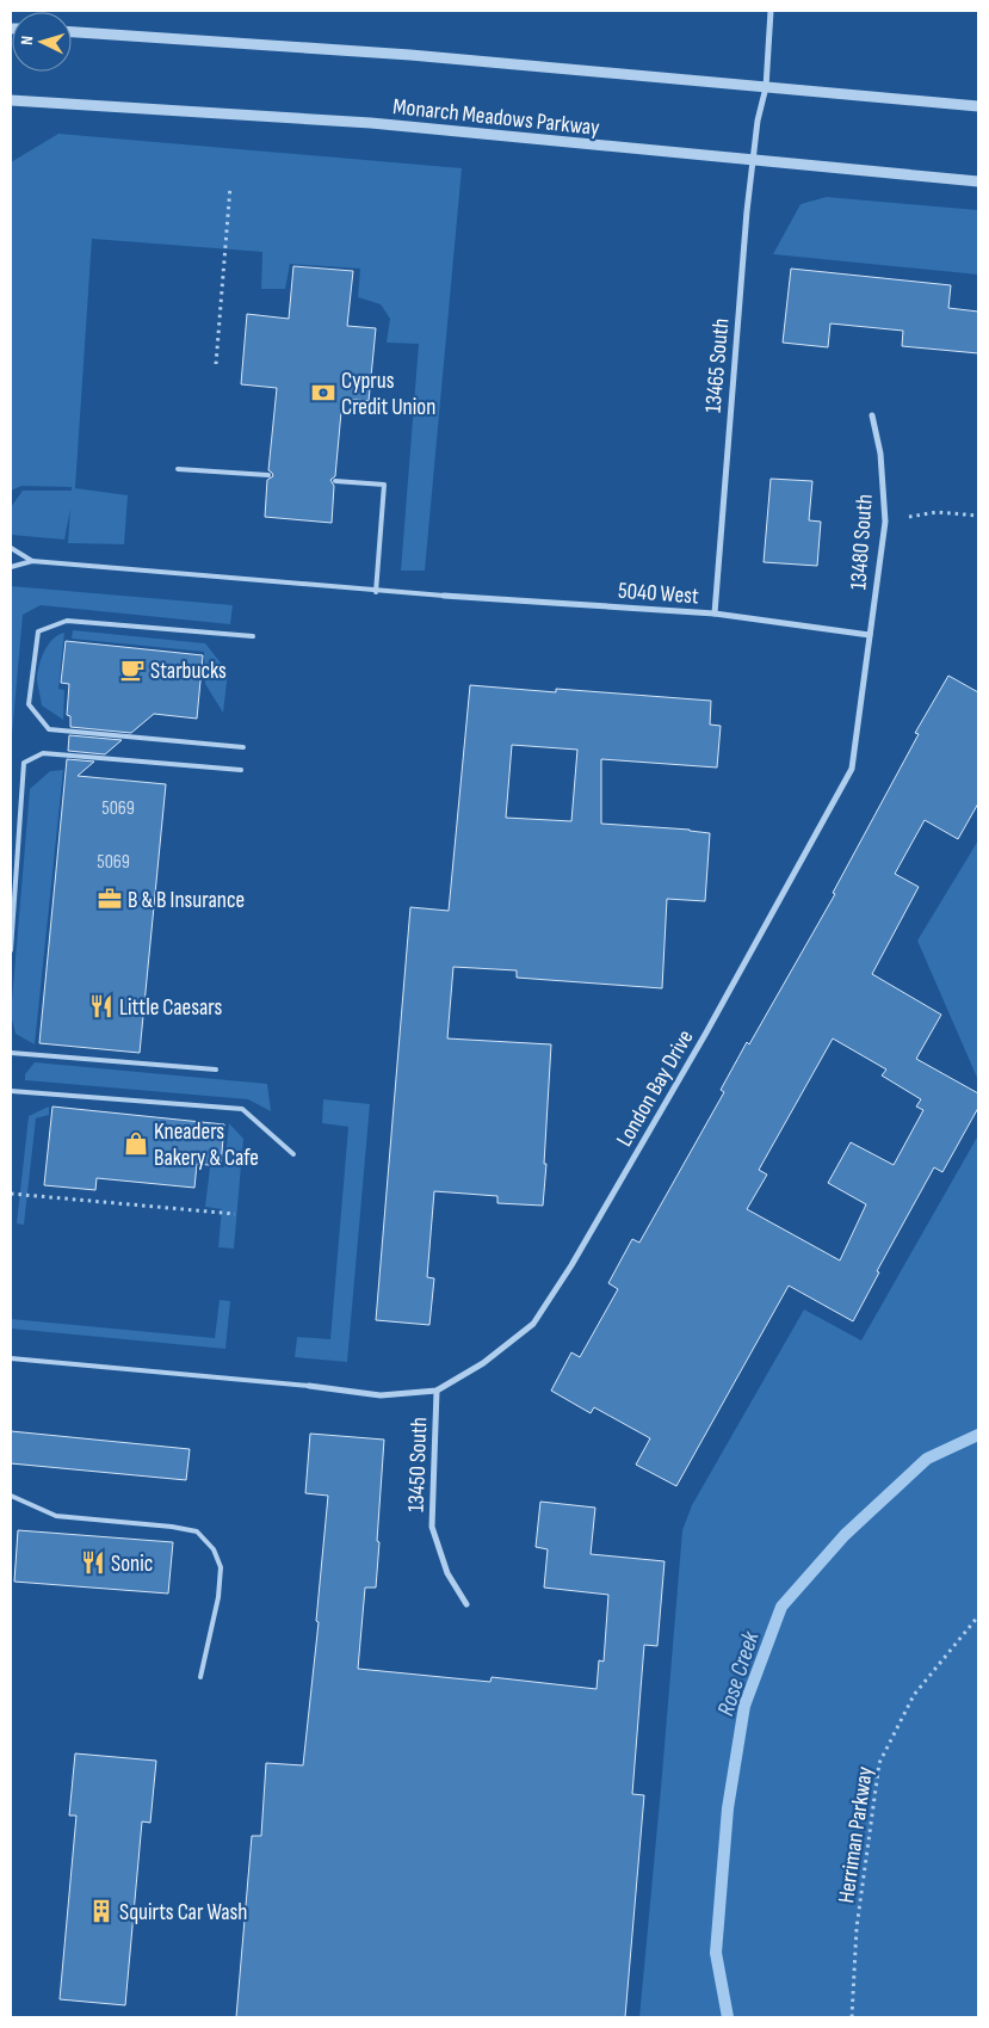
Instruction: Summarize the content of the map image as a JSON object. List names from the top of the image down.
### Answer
{
  "streets": {
    "street": [
      "Monarch Meadows Parkway",
      "13465 South",
      "13480 South",
      "5040 West",
      "London Bay Drive",
      "13450 South"
    ],
    "path": ["Herriman Parkway"]
  },
  "crossings": [
    ["Monarch Meadows Parkway", "13465 South"],
    ["13465 South", "5040 West"],
    ["13480 South", "5040 West"],
    ["13480 South", "London Bay Drive"],
    ["5040 West", "London Bay Drive"],
    ["London Bay Drive", "13450 South"]
  ],
  "water": ["Rose Creek"],
  "places": {
    "bank": ["Cyprus Credit Union"],
    "cafe": ["Starbucks"],
    "office": ["B & B Insurance"],
    "restaurant": ["Little Caesars", "Sonic"],
    "shop": ["Kneaders Bakery & Cafe"],
    "building": ["Squirts Car Wash"]
  },
  "house_numbers": ["5069", "5069"],
  "north": "left"
}
